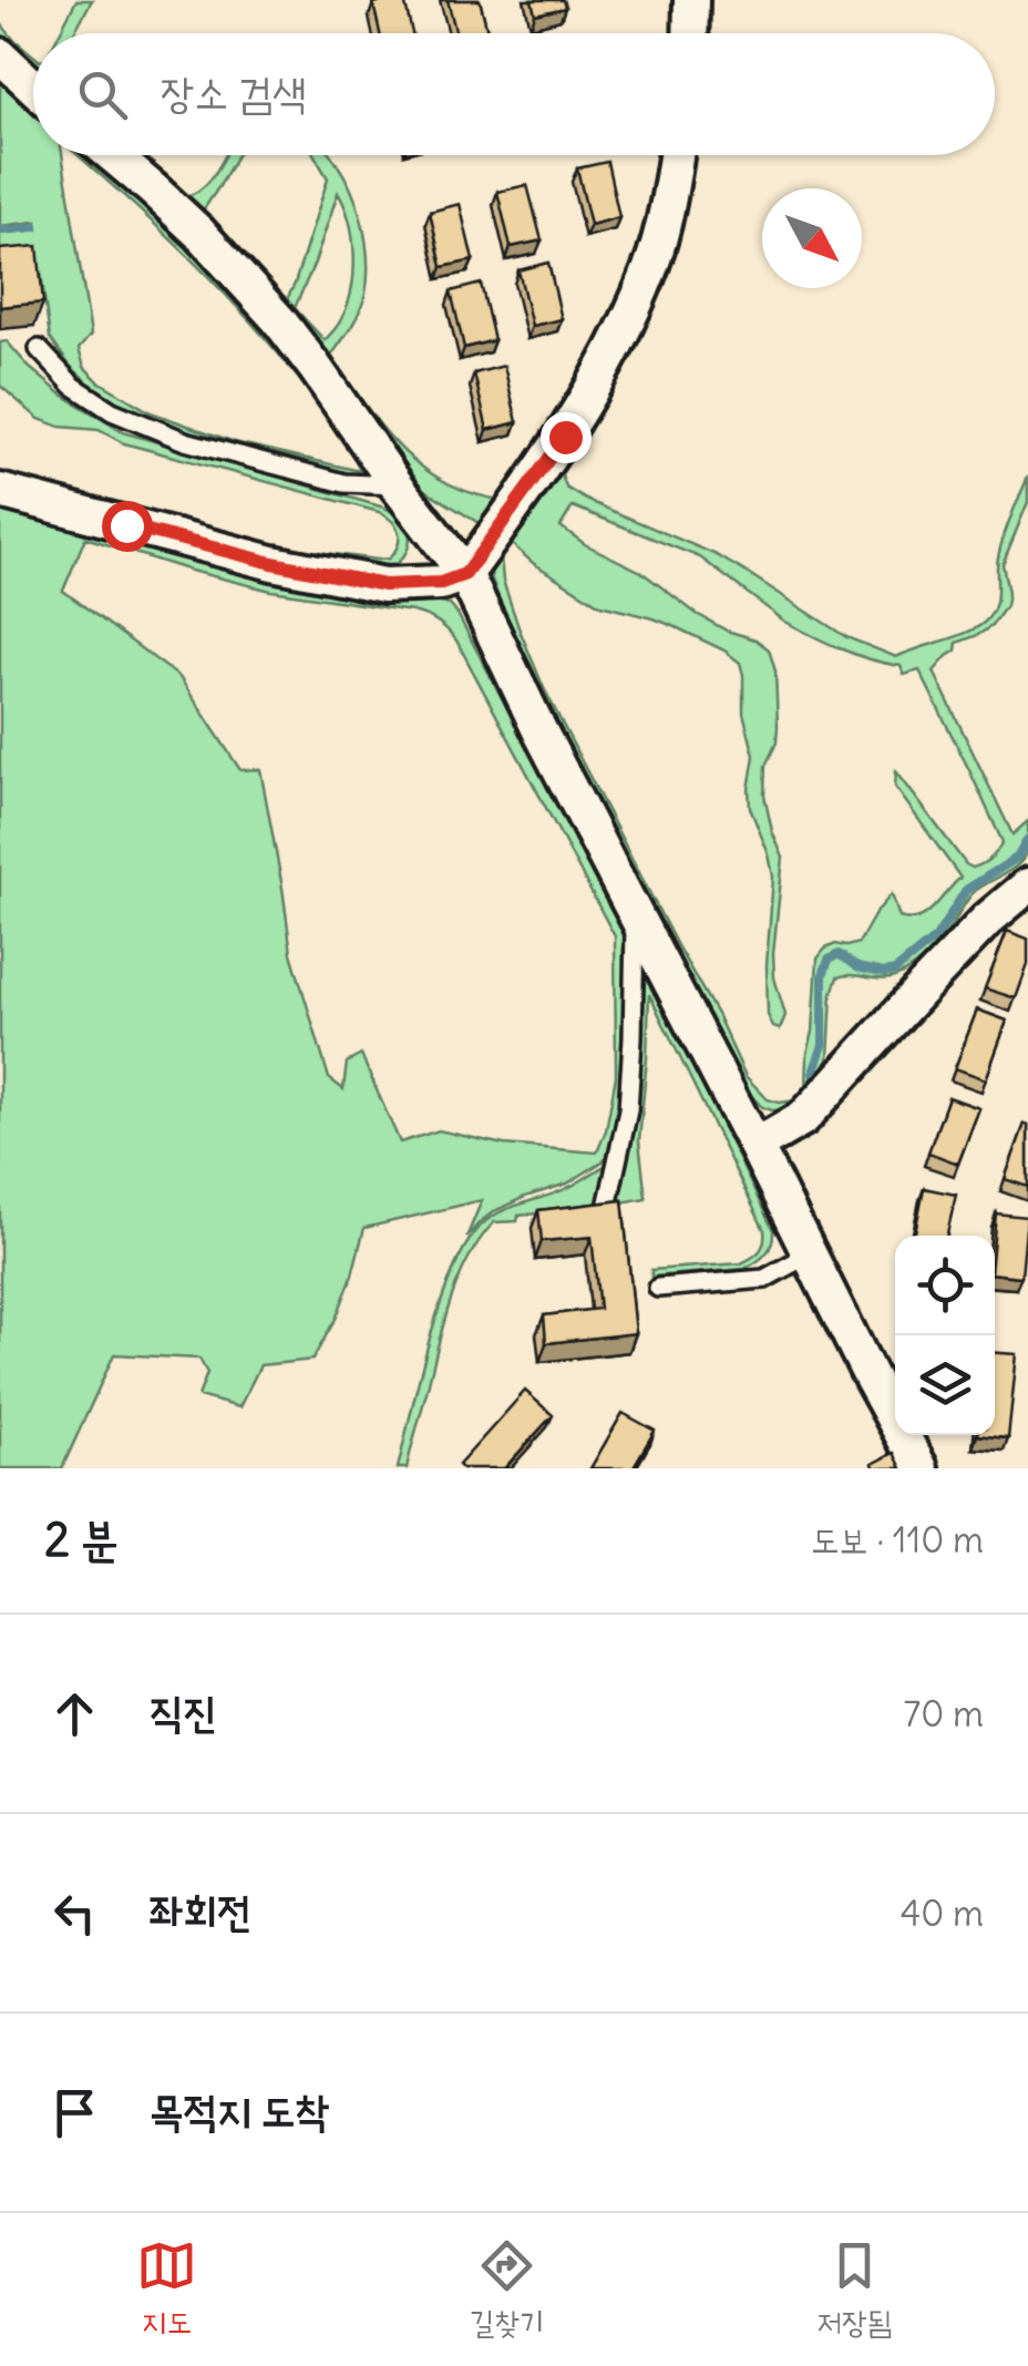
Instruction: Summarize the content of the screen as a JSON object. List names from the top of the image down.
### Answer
{
  "north": "bottom right",
  "page": {
    "search": "장소 검색",
    "heading": ["2 분", "도보 · 110 m"],
    "list": [
      ["직진", "70 m"],
      ["좌회전", "40 m"],
      "목적지 도착"
    ],
    "nav": ["지도", "길찾기", "저장됨"]
  }
}
